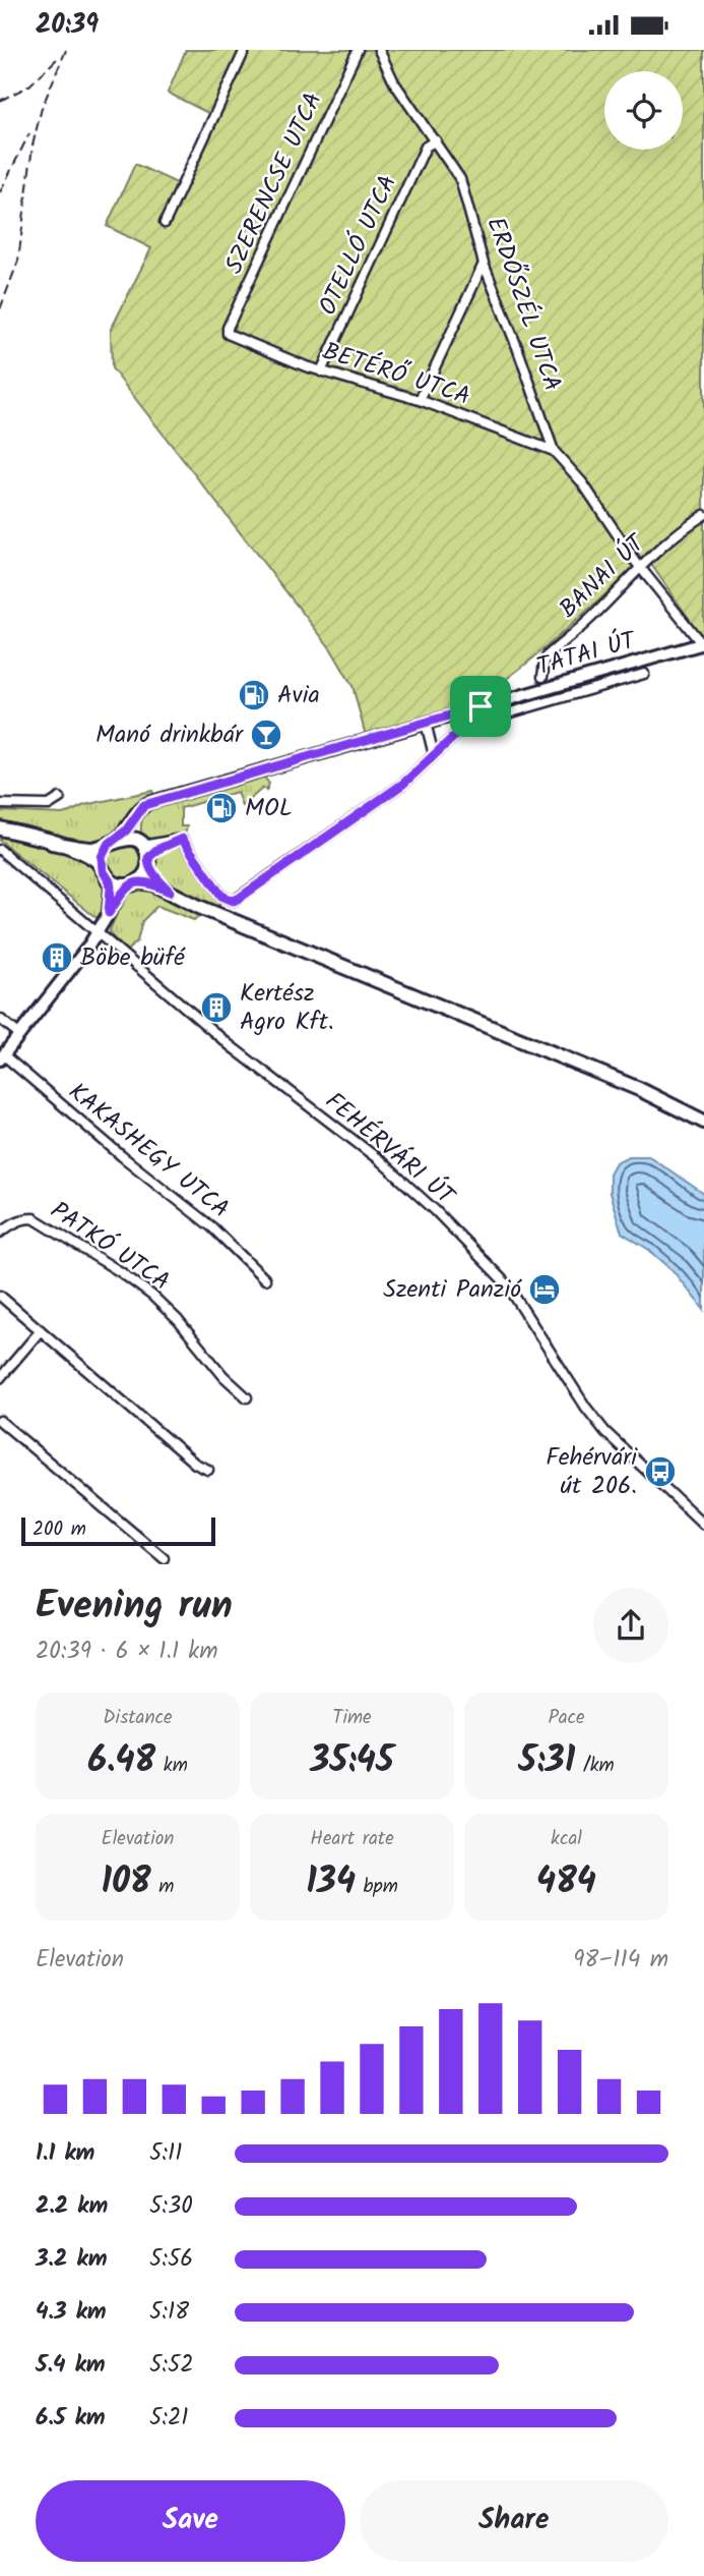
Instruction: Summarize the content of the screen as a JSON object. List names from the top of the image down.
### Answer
{
  "streets": {
    "street": [
      "SZERENCSE UTCA",
      "OTELLÓ UTCA",
      "ERDŐSZÉL UTCA",
      "BETÉRŐ UTCA",
      "BANAI ÚT",
      "TATAI ÚT",
      "FEHÉRVÁRI ÚT",
      "KAKASHEGY UTCA",
      "PATKÓ UTCA"
    ]
  },
  "crossings": [
    ["SZERENCSE UTCA", "BETÉRŐ UTCA"],
    ["OTELLÓ UTCA", "ERDŐSZÉL UTCA"],
    ["OTELLÓ UTCA", "BETÉRŐ UTCA"],
    ["ERDŐSZÉL UTCA", "BETÉRŐ UTCA"],
    ["ERDŐSZÉL UTCA", "BANAI ÚT"],
    ["ERDŐSZÉL UTCA", "TATAI ÚT"]
  ],
  "places": {
    "fuel station": ["Avia", "MOL"],
    "bar": ["Manó drinkbár"],
    "building": ["Böbe büfé", "Kertész Agro Kft."],
    "hotel": ["Szenti Panzió"],
    "bus stop": ["Fehérvári út 206."]
  },
  "scale_bar": "200 m",
  "page": {
    "status": "20:39",
    "scale": "200 m",
    "heading": ["Evening run", "20:39 · 6 × 1.1 km"],
    "stats": [
      ["Distance", "6.48 km"],
      ["Time", "35:45"],
      ["Pace", "5:31 /km"],
      ["Elevation", "108 m"],
      ["Heart rate", "134 bpm"],
      ["kcal", "484"]
    ],
    "chart": ["Elevation", "98–114 m"],
    "list": [
      {
        "name": "1.1 km",
        "note": "5:11"
      },
      {
        "name": "2.2 km",
        "note": "5:30"
      },
      {
        "name": "3.2 km",
        "note": "5:56"
      },
      {
        "name": "4.3 km",
        "note": "5:18"
      },
      {
        "name": "5.4 km",
        "note": "5:52"
      },
      {
        "name": "6.5 km",
        "note": "5:21"
      }
    ],
    "buttons": ["Save", "Share"]
  }
}
